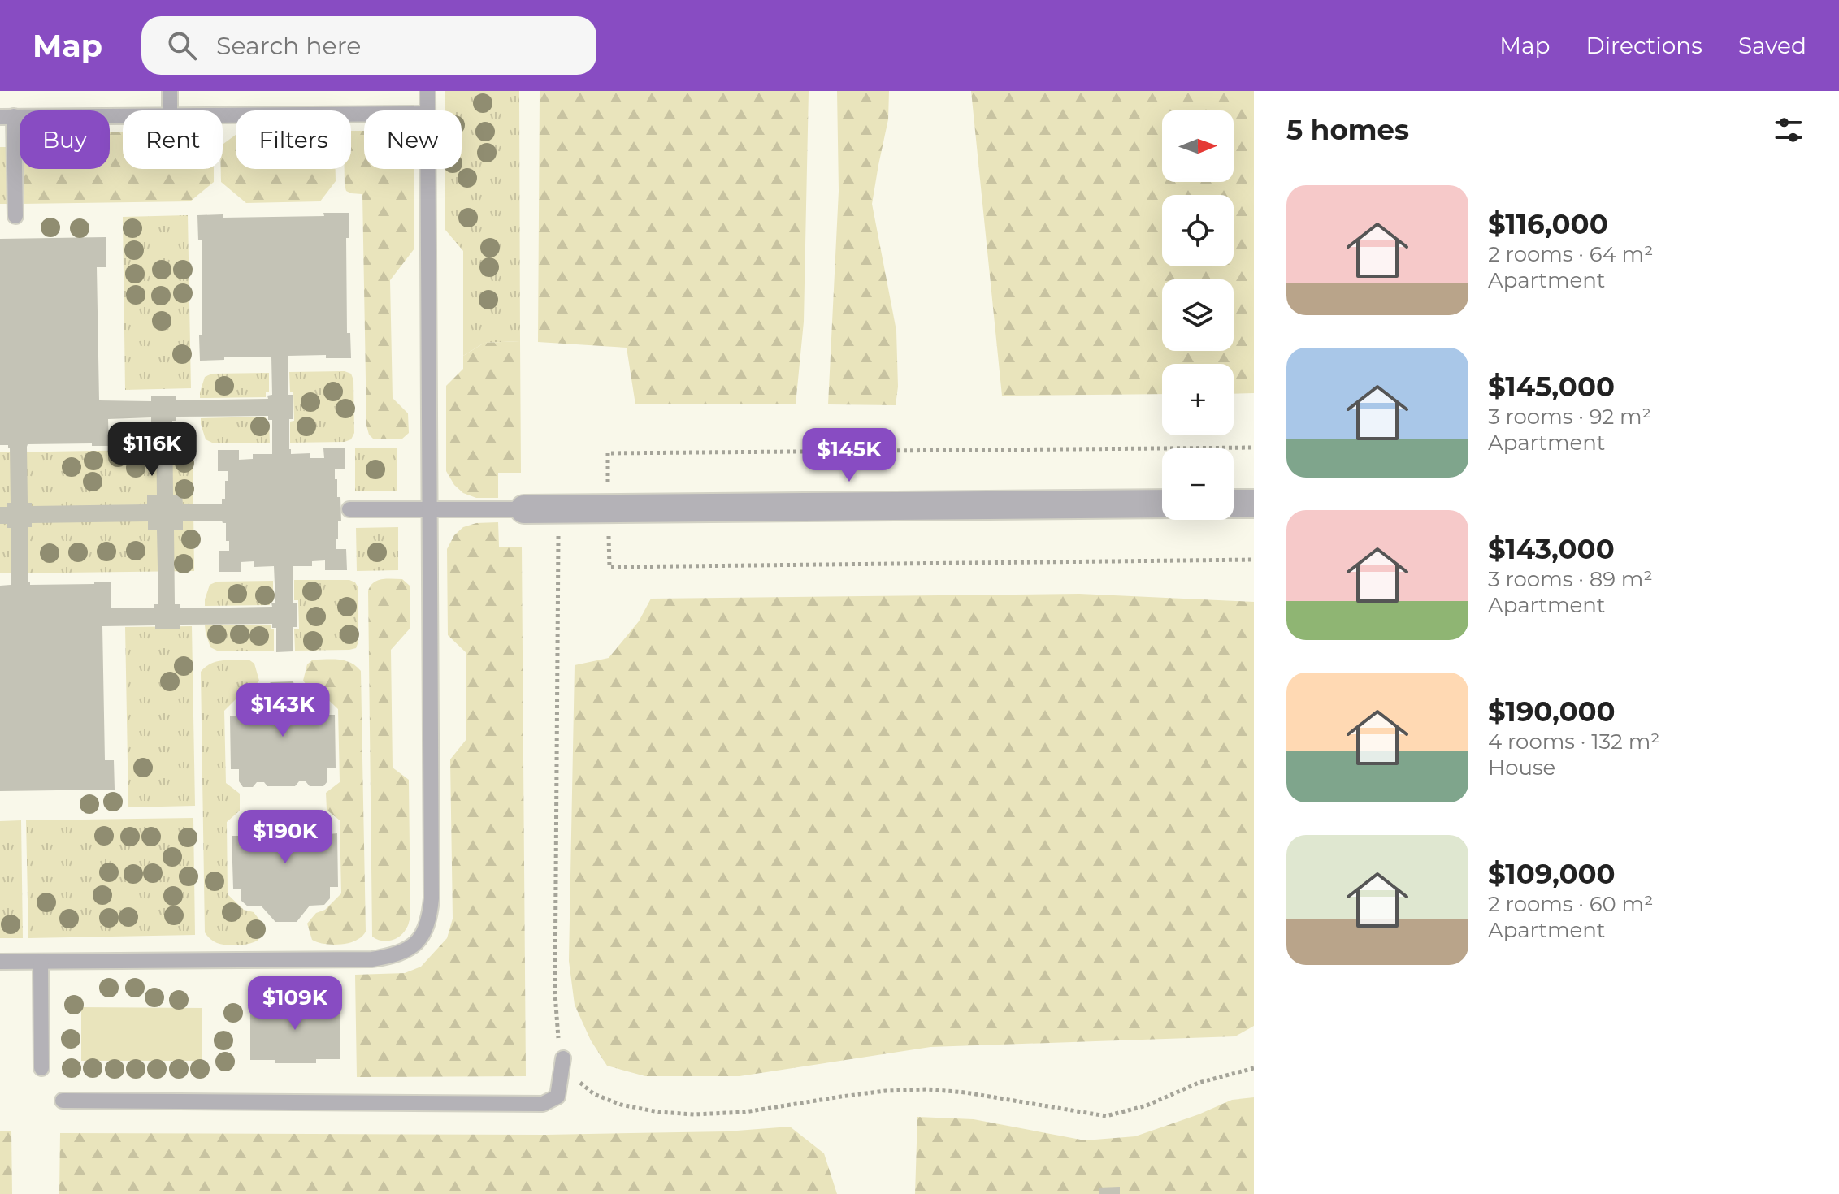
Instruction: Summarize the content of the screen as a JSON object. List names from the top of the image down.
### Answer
{
  "north": "right",
  "page": {
    "header": "Map",
    "search": "Search here",
    "nav": ["Map", "Directions", "Saved"],
    "heading": "5 homes",
    "map_buttons": ["+", "−"],
    "chip": [
      "Buy",
      "Rent",
      "Filters",
      "New"
    ],
    "list": [
      {
        "name": "$116,000",
        "note": "2 rooms · 64 m² · Apartment"
      },
      {
        "name": "$145,000",
        "note": "3 rooms · 92 m² · Apartment"
      },
      {
        "name": "$143,000",
        "note": "3 rooms · 89 m² · Apartment"
      },
      {
        "name": "$190,000",
        "note": "4 rooms · 132 m² · House"
      },
      {
        "name": "$109,000",
        "note": "2 rooms · 60 m² · Apartment"
      }
    ],
    "price": [
      "$116K",
      "$145K",
      "$143K",
      "$190K",
      "$109K"
    ]
  }
}
